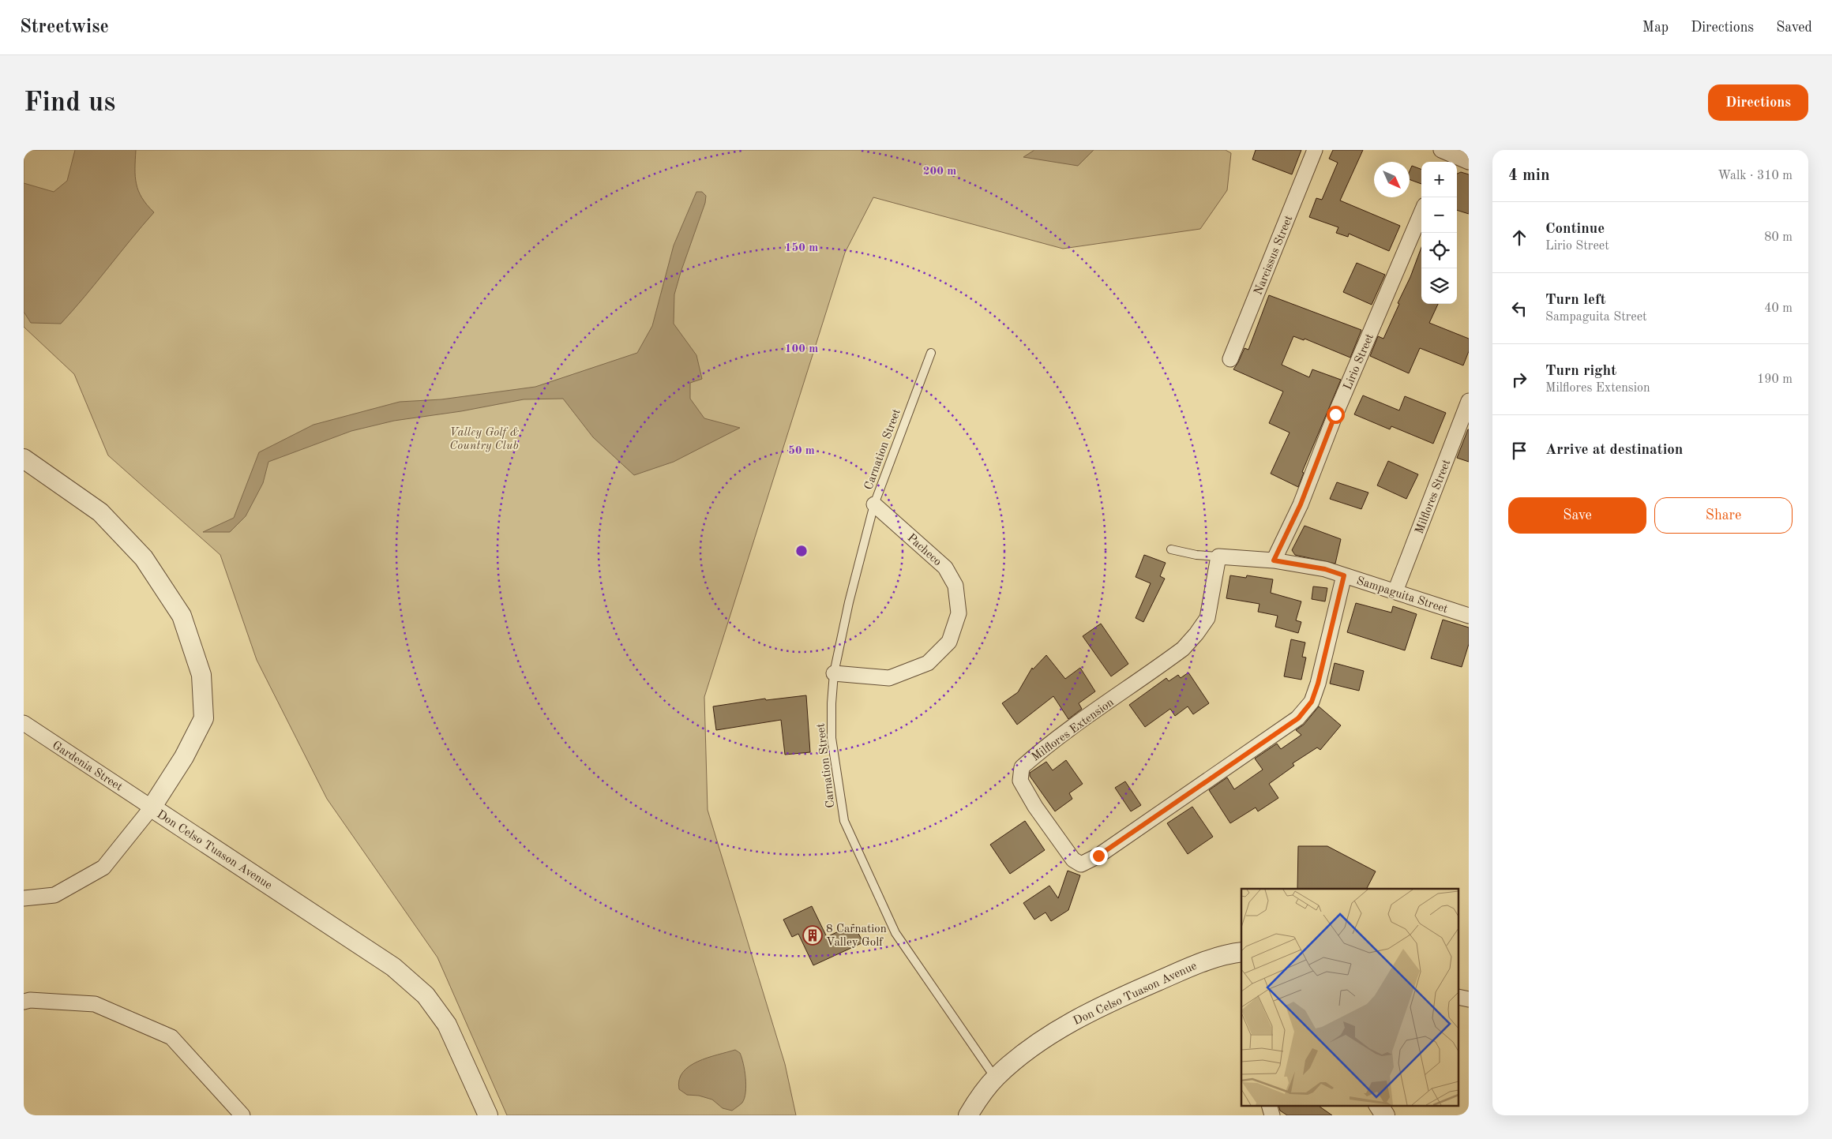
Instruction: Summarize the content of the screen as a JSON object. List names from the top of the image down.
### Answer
{
  "streets": {
    "street": [
      "Narcissus Street",
      "Lirio Street",
      "Milflores Street",
      "Pacheco",
      "Sampaguita Street",
      "Milflores Extension",
      "Gardenia Street",
      "Don Celso Tuason Avenue"
    ],
    "lane": ["Carnation Street"]
  },
  "crossings": [
    ["Lirio Street", "Sampaguita Street"],
    ["Carnation Street", "Pacheco"],
    ["Carnation Street", "Don Celso Tuason Avenue"],
    ["Milflores Street", "Sampaguita Street"],
    ["Sampaguita Street", "Milflores Extension"],
    ["Gardenia Street", "Don Celso Tuason Avenue"]
  ],
  "parks": ["Valley Golf & Country Club"],
  "places": {
    "building": ["8 Carnation Valley Golf"]
  },
  "north": "bottom right",
  "page": {
    "header": "Streetwise",
    "nav": ["Map", "Directions", "Saved"],
    "buttons": [
      "Directions",
      ["Save", "Share"]
    ],
    "title": "Find us",
    "heading": ["4 min", "Walk · 310 m"],
    "map_buttons": ["+", "−"],
    "list": [
      ["Continue", "Lirio Street", "80 m"],
      ["Turn left", "Sampaguita Street", "40 m"],
      ["Turn right", "Milflores Extension", "190 m"],
      "Arrive at destination"
    ]
  },
  "rings": [
    "200 m",
    "150 m",
    "100 m",
    "50 m"
  ]
}
